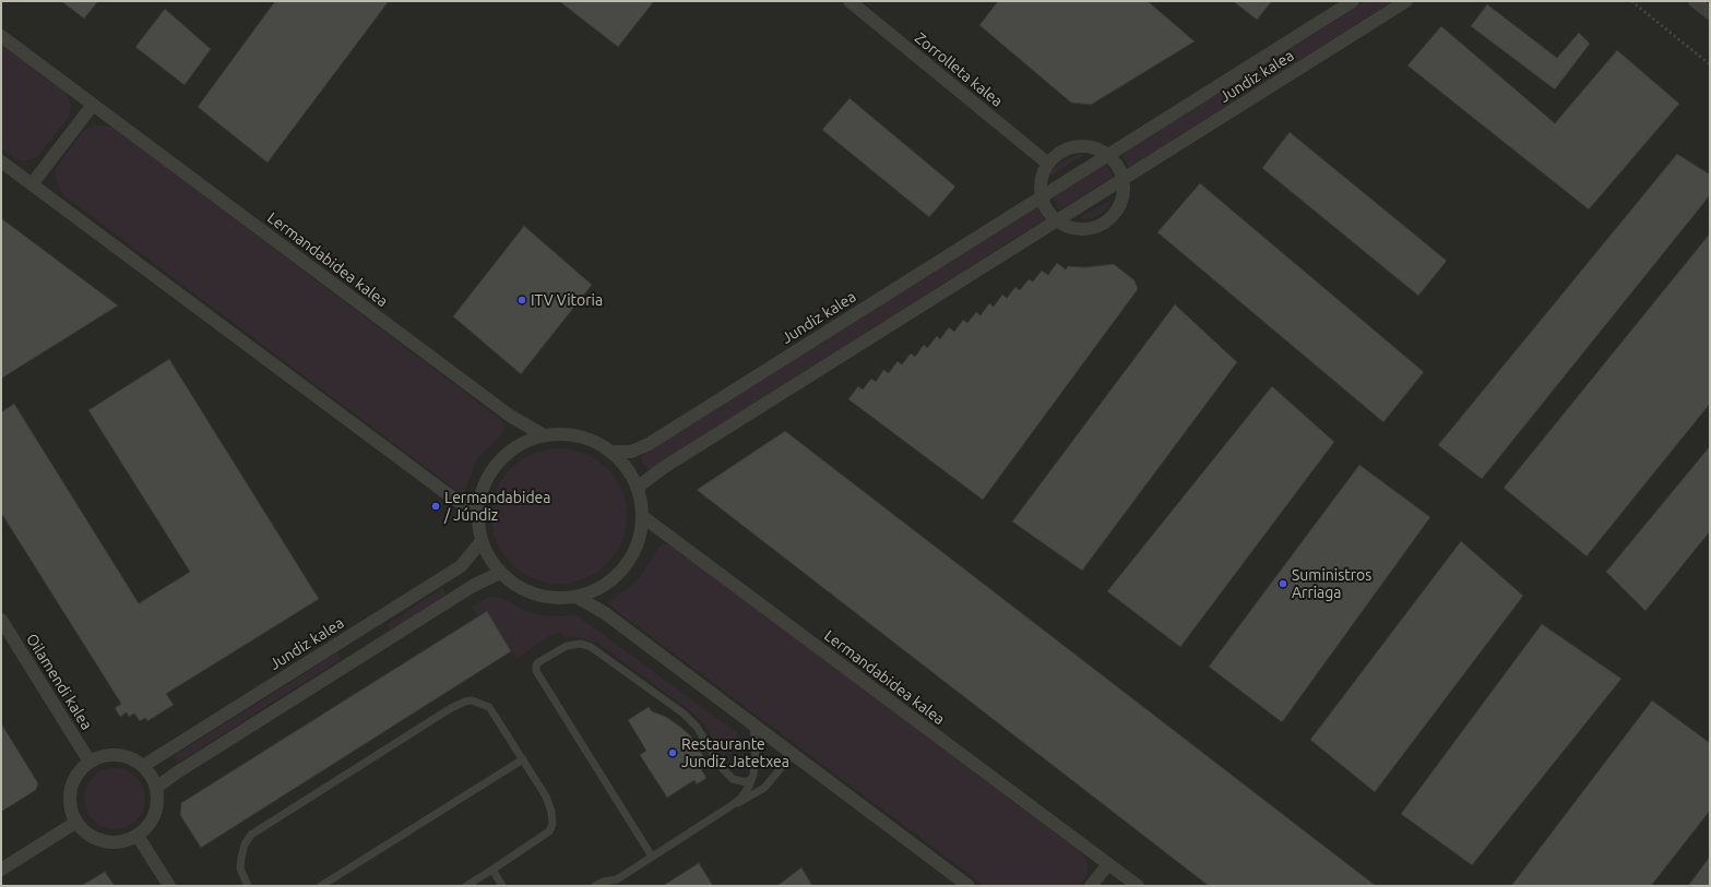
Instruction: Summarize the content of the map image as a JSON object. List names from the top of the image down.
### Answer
{
  "streets": {
    "street": [
      "Zorrolleta kalea",
      "Jundiz kalea",
      "Lermandabidea kalea",
      "Oilamendi kalea"
    ]
  },
  "crossings": [
    ["Jundiz kalea", "Oilamendi kalea"]
  ],
  "places": [
    "ITV Vitoria",
    "Lermandabidea / Júndiz",
    "Suministros Arriaga",
    "Restaurante Jundiz Jatetxea"
  ]
}
